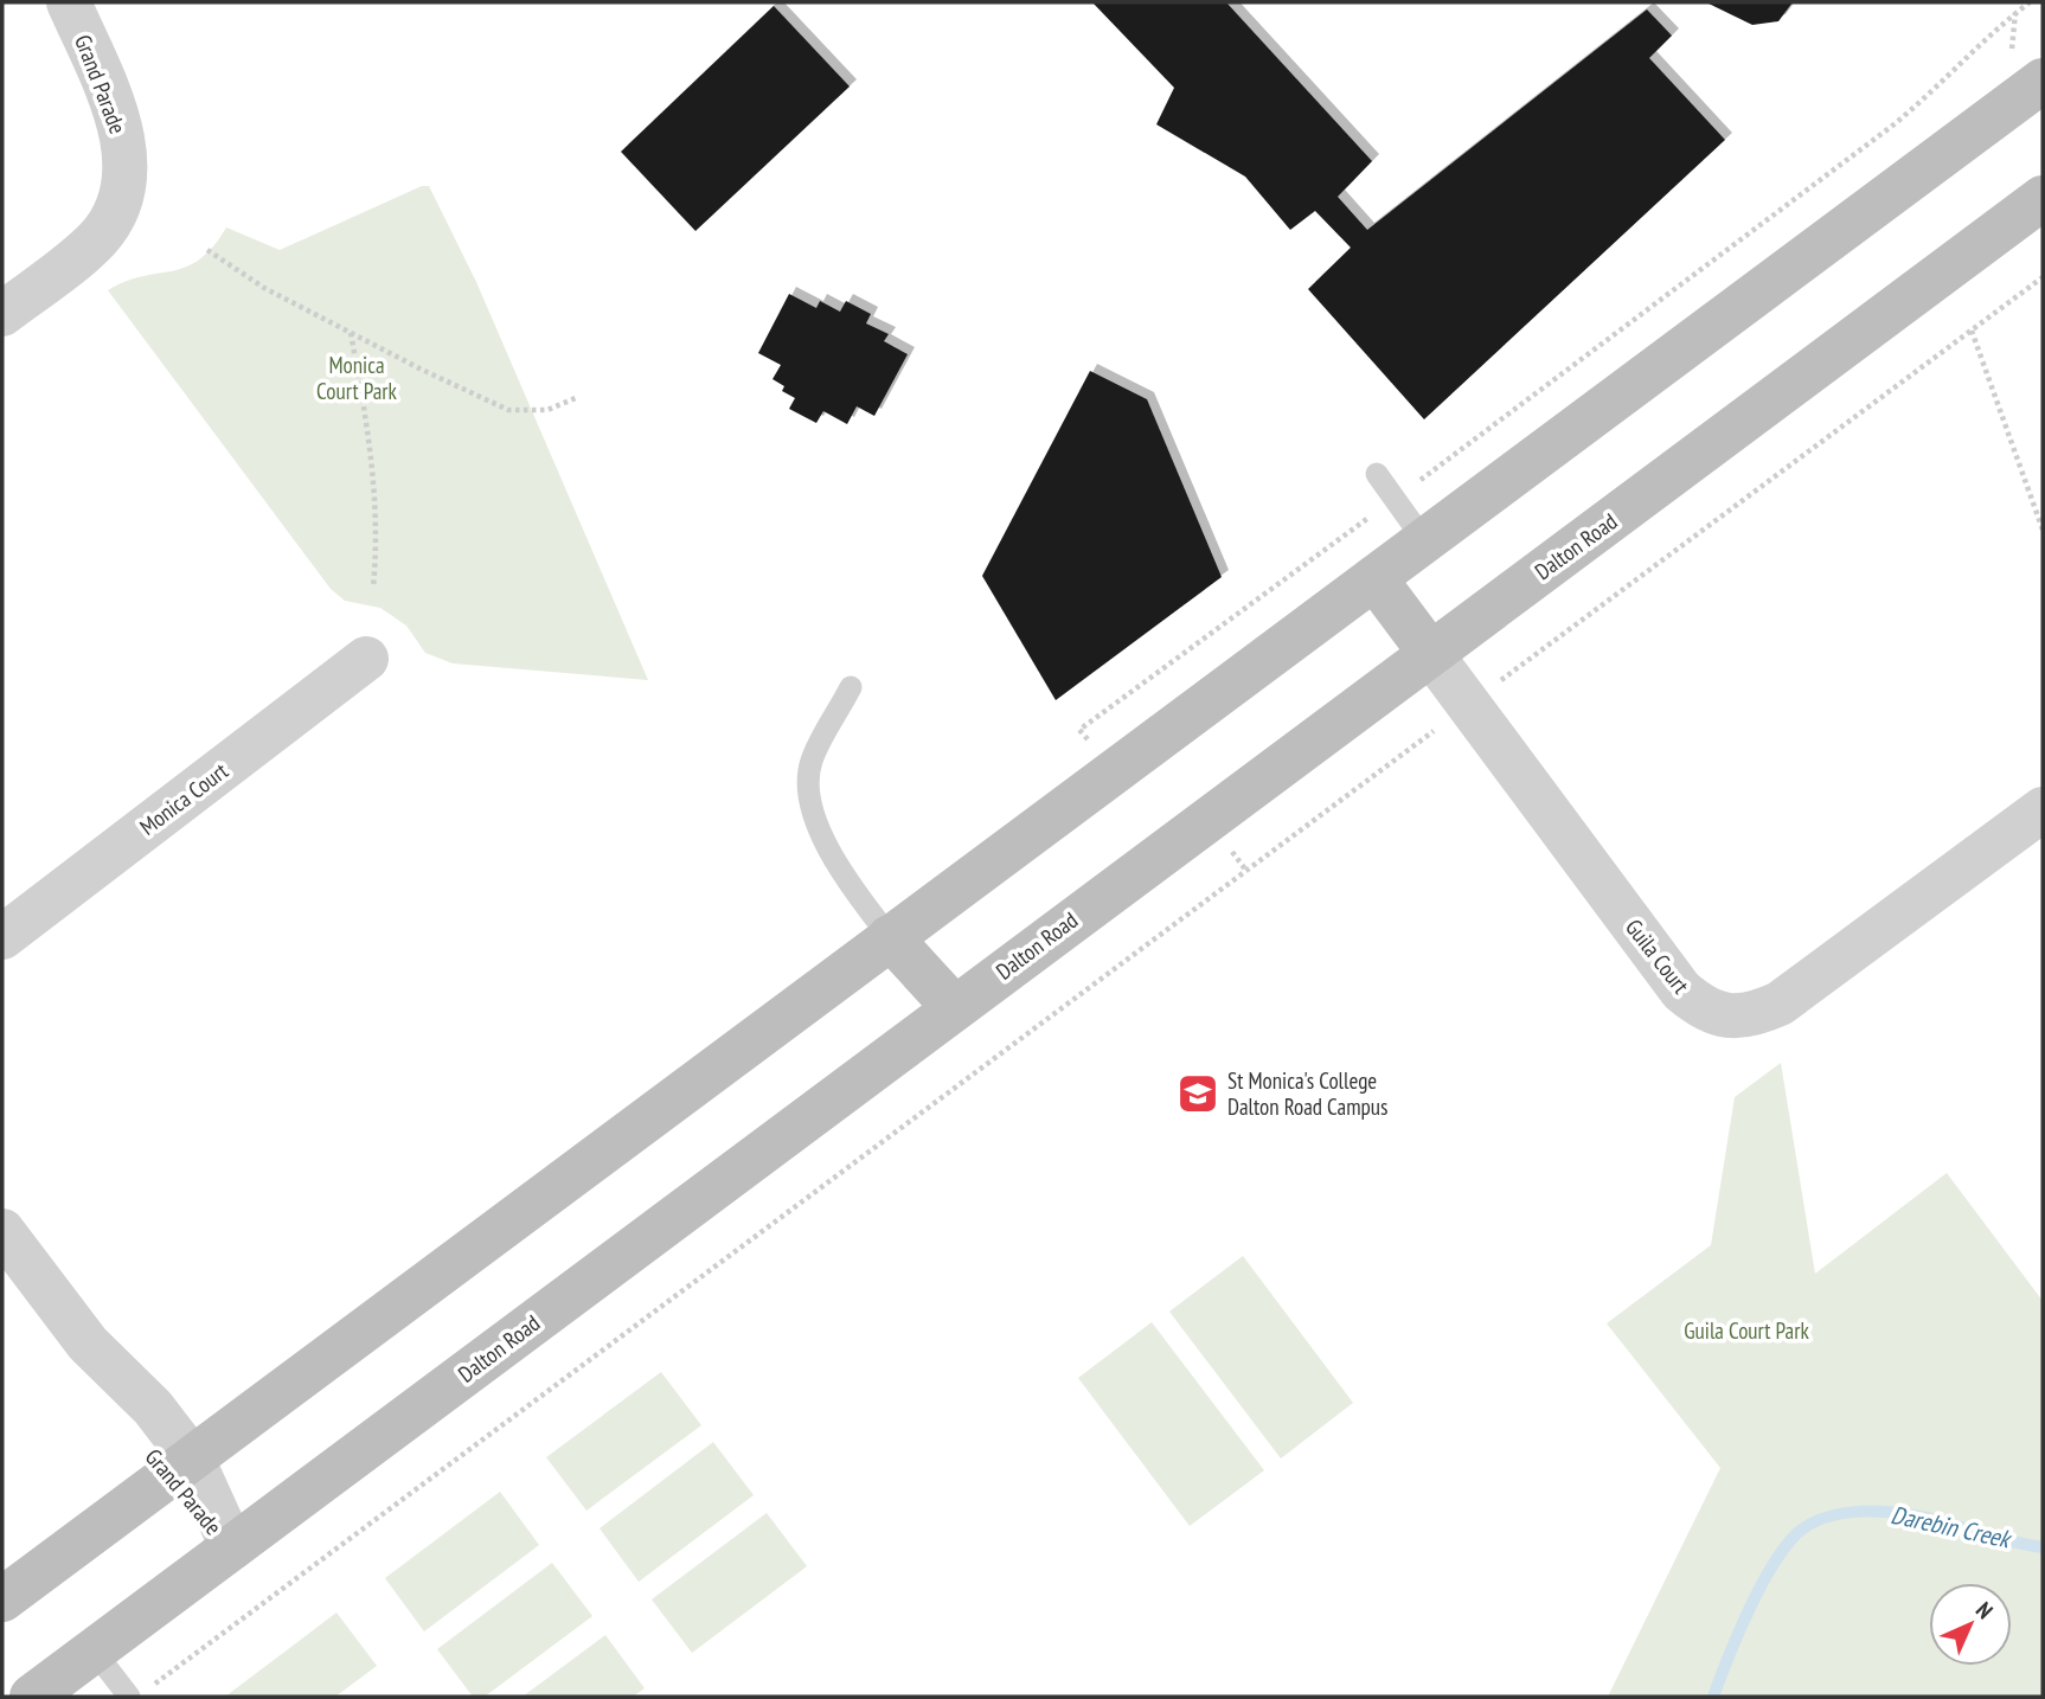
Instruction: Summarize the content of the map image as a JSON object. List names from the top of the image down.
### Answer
{
  "streets": {
    "main road": ["Dalton Road"],
    "street": ["Grand Parade", "Monica Court", "Guila Court"]
  },
  "crossings": [
    ["Grand Parade", "Dalton Road"],
    ["Dalton Road", "Guila Court"]
  ],
  "water": ["Darebin Creek"],
  "parks": ["Monica Court Park", "Guila Court Park"],
  "places": {
    "school or university": ["St Monica's College Dalton Road Campus"]
  },
  "north": "top right"
}
